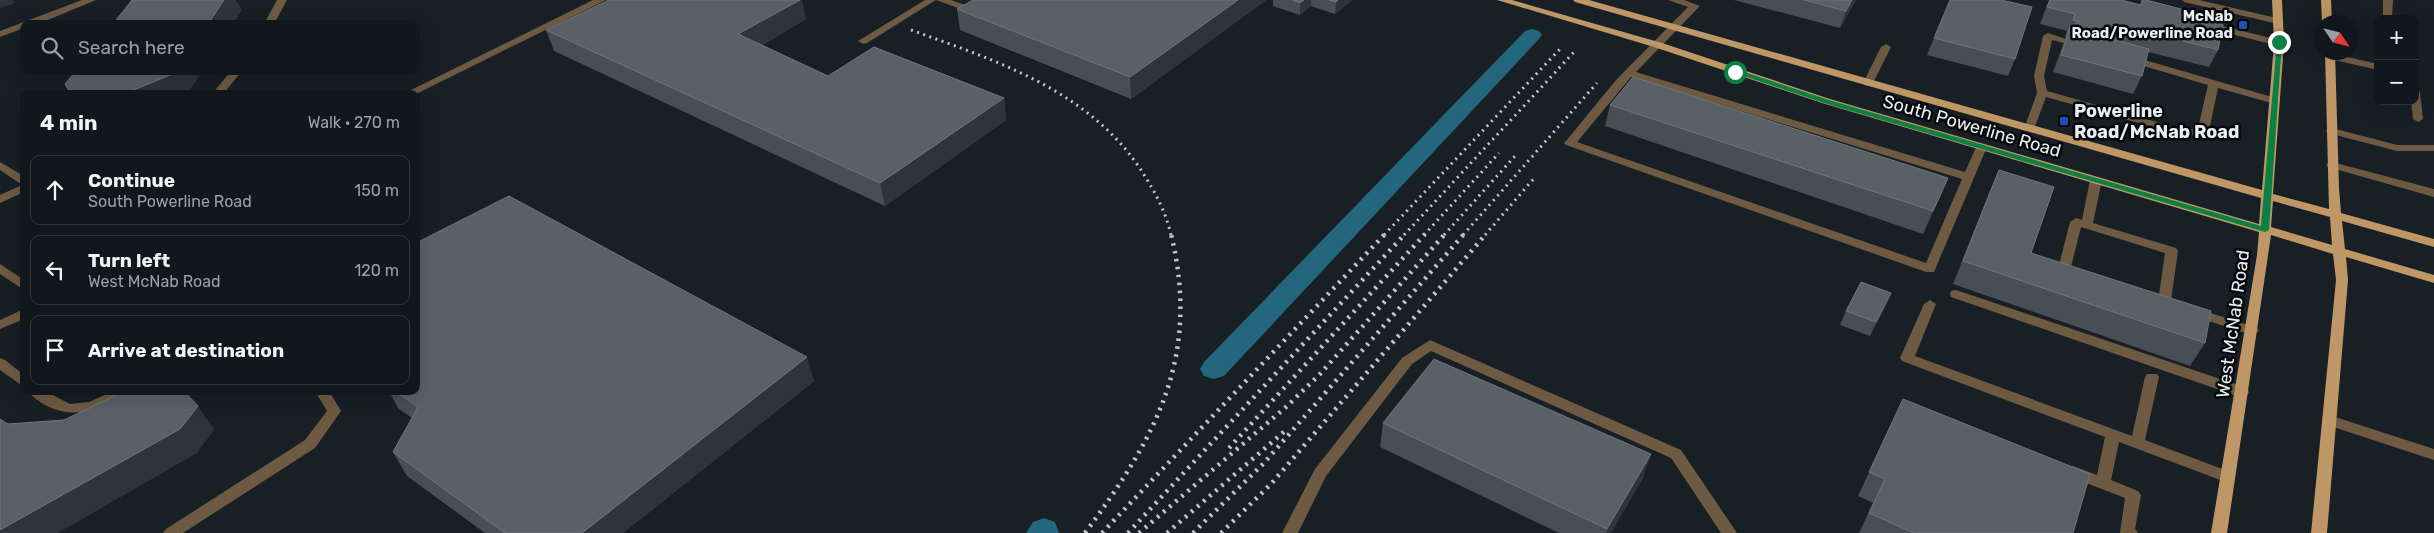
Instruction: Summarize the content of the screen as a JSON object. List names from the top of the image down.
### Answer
{
  "streets": {
    "main road": ["South Powerline Road", "West McNab Road"]
  },
  "crossings": [
    ["South Powerline Road", "West McNab Road"]
  ],
  "places": {
    "transit": ["McNab Road/Powerline Road", "Powerline Road/McNab Road"]
  },
  "north": "bottom right",
  "page": {
    "map_buttons": ["+", "−"],
    "search": "Search here",
    "heading": ["4 min", "Walk · 270 m"],
    "list": [
      ["Continue", "South Powerline Road", "150 m"],
      ["Turn left", "West McNab Road", "120 m"],
      "Arrive at destination"
    ]
  }
}
